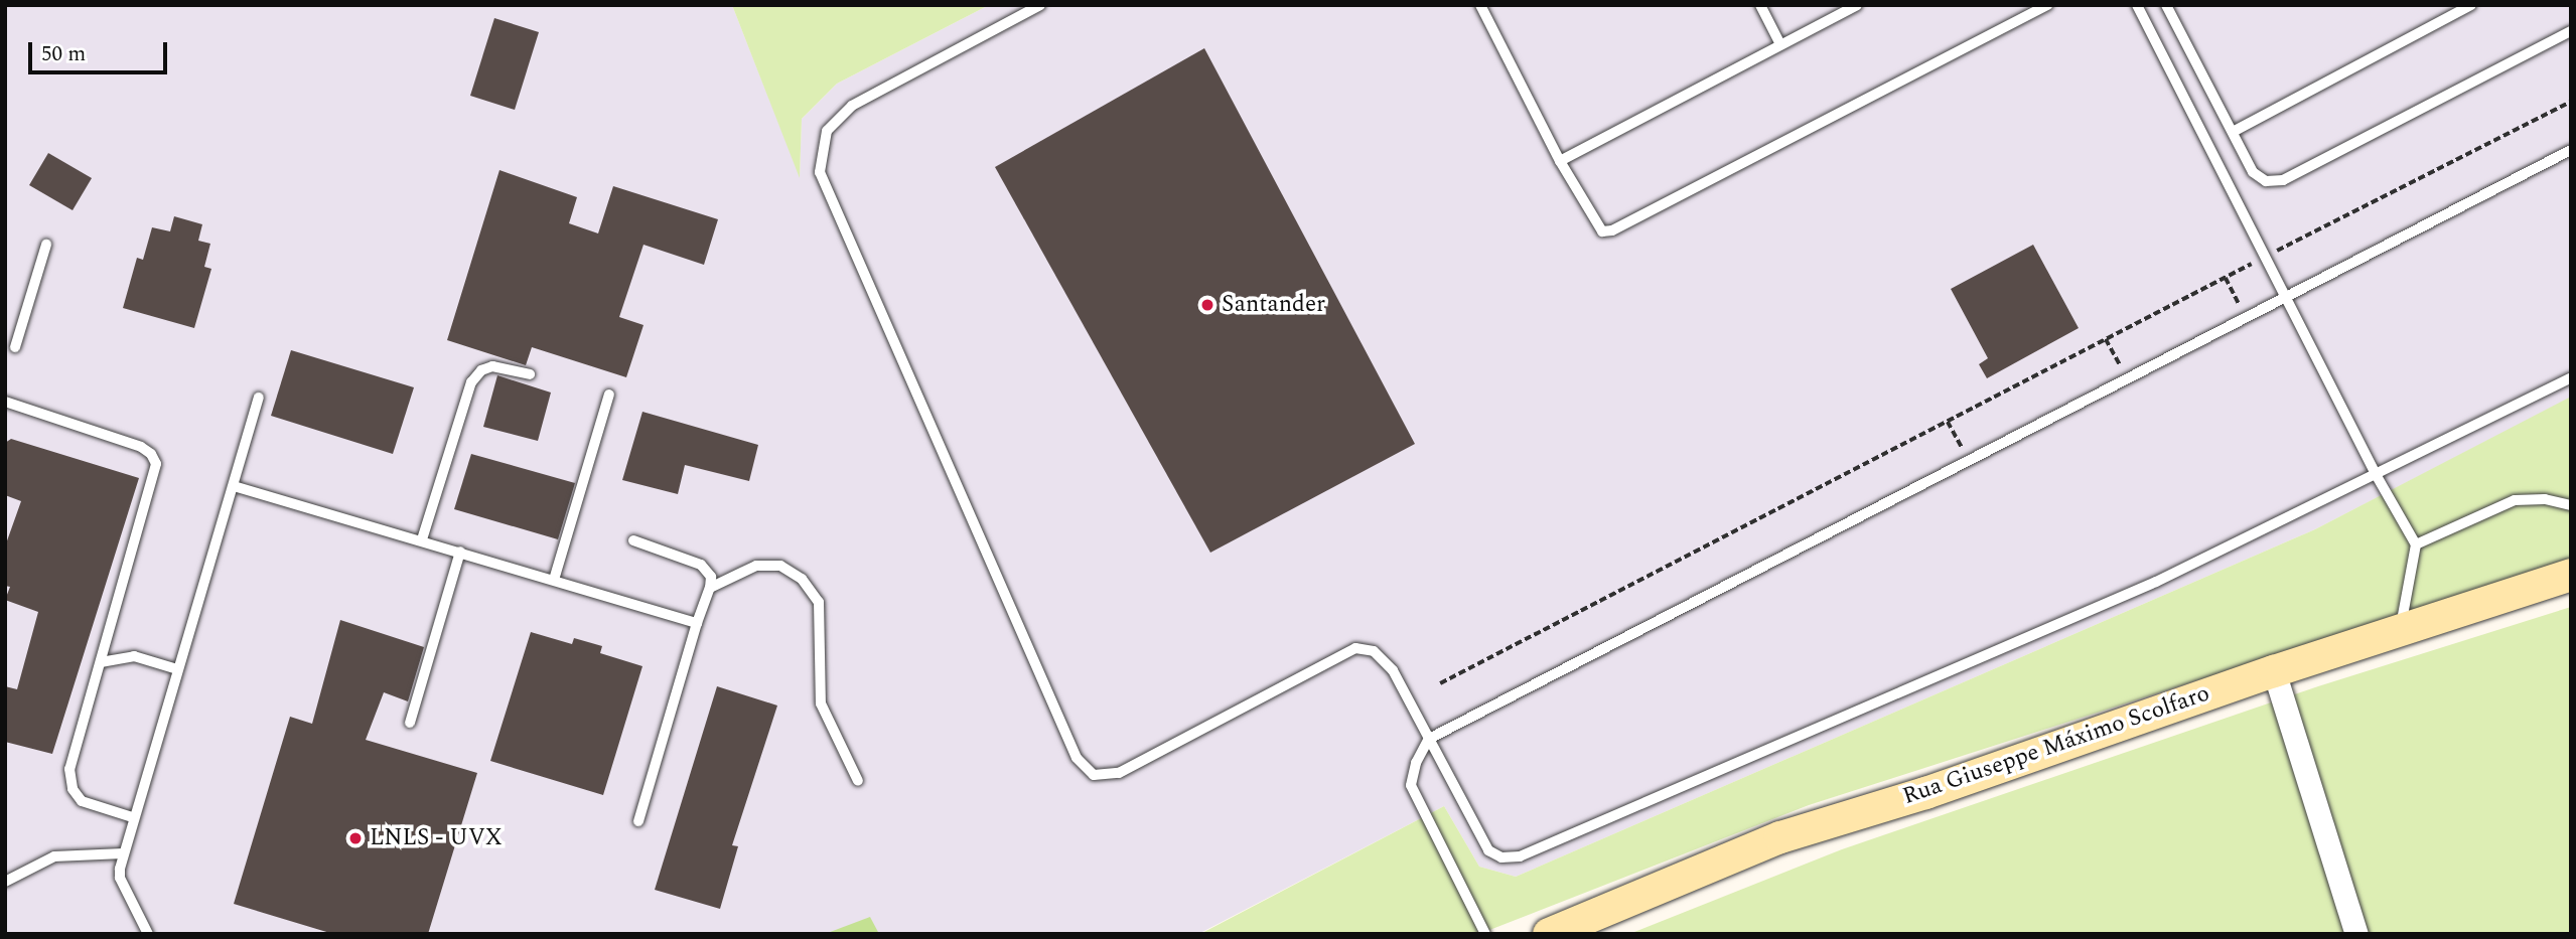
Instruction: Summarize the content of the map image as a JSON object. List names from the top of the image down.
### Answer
{
  "streets": {
    "main road": ["Rua Giuseppe Máximo Scolfaro"]
  },
  "places": ["Santander", "LNLS - UVX"],
  "scale_bar": "50 m"
}
